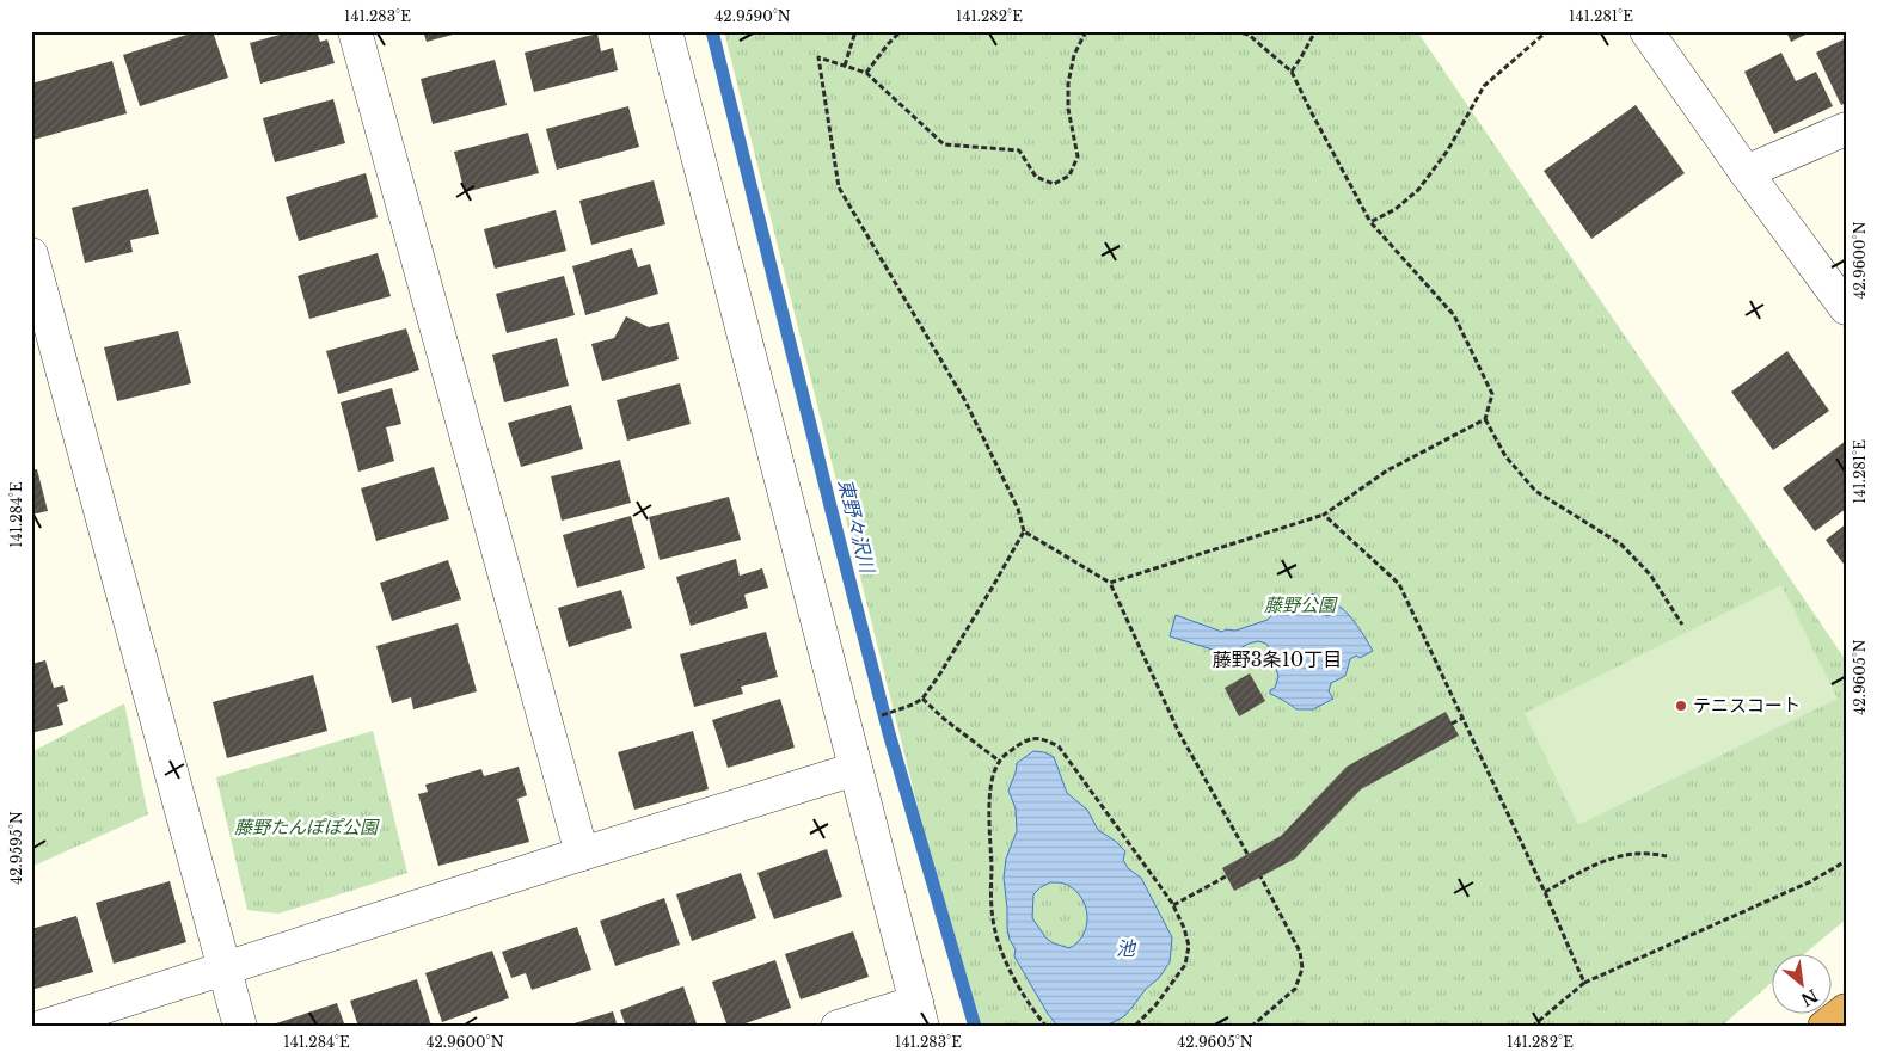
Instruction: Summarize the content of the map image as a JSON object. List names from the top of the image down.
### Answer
{
  "districts": ["藤野3条10丁目"],
  "water": ["東野々沢川", "池"],
  "parks": ["藤野公園", "藤野たんぽぽ公園"],
  "places": ["テニスコート"],
  "north": "bottom right",
  "coordinates": [
    "141.283°E",
    "42.9590°N",
    "141.282°E",
    "141.281°E",
    "42.9600°N",
    "141.284°E",
    "42.9605°N",
    "42.9595°N"
  ]
}
